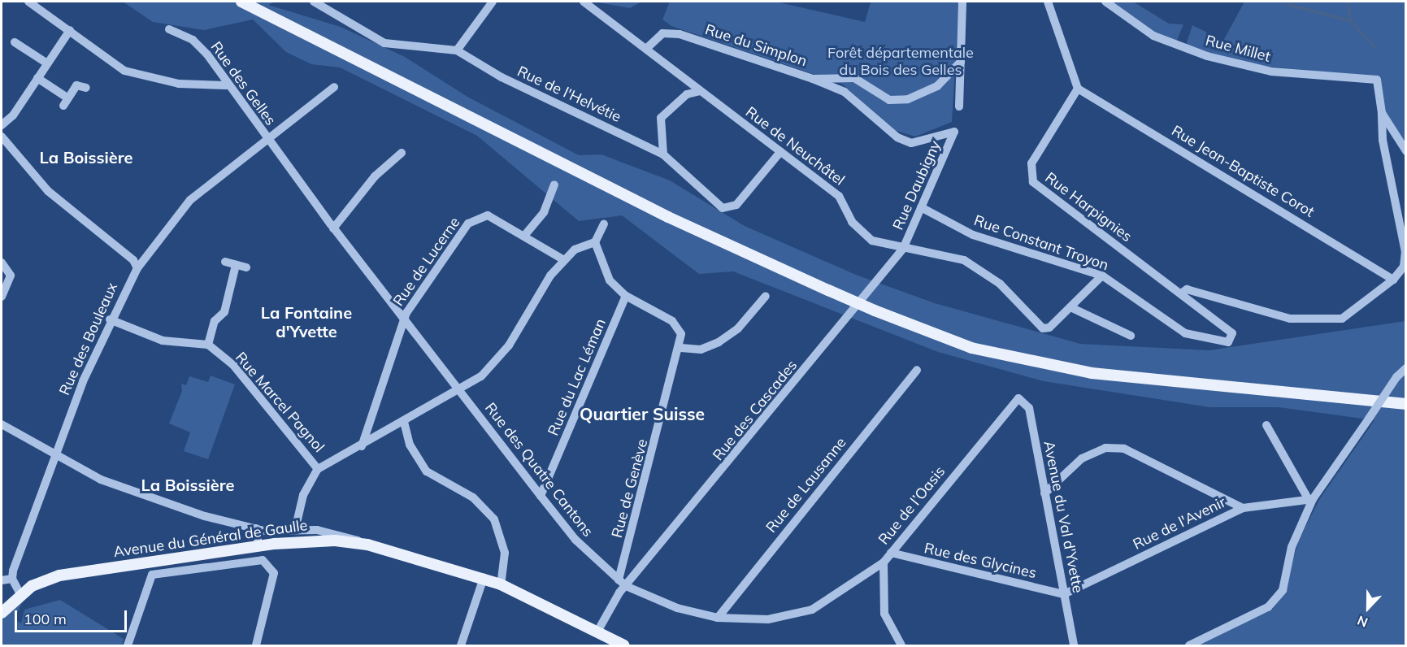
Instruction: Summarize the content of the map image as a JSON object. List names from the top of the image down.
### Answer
{
  "streets": {
    "main road": ["Avenue du Général de Gaulle"],
    "street": [
      "Rue du Simplon",
      "Rue Millet",
      "Rue des Gelles",
      "Rue de l'Helvétie",
      "Rue de Neuchâtel",
      "Rue Jean-Baptiste Corot",
      "Rue Daubigny",
      "Rue Harpignies",
      "Rue Constant Troyon",
      "Rue de Lucerne",
      "Rue des Bouleaux",
      "Rue du Lac Léman",
      "Rue Marcel Pagnol",
      "Rue des Cascades",
      "Rue des Quatre Cantons",
      "Rue de Lausanne",
      "Rue de Genève",
      "Rue de l’Oasis",
      "Avenue du Val d'Yvette",
      "Rue de l'Avenir",
      "Rue des Glycines"
    ]
  },
  "crossings": [
    ["Rue du Simplon", "Rue de Neuchâtel"],
    ["Rue du Simplon", "Rue Daubigny"],
    ["Rue des Gelles", "Rue des Bouleaux"],
    ["Rue des Gelles", "Rue des Quatre Cantons"],
    ["Rue de l'Helvétie", "Rue de Neuchâtel"],
    ["Rue de Neuchâtel", "Rue Daubigny"],
    ["Rue de Neuchâtel", "Rue Constant Troyon"],
    ["Rue de Neuchâtel", "Rue des Cascades"],
    ["Rue Jean-Baptiste Corot", "Rue Harpignies"],
    ["Rue Daubigny", "Rue Constant Troyon"],
    ["Rue Daubigny", "Rue des Cascades"],
    ["Rue Harpignies", "Rue Constant Troyon"],
    ["Rue de Lucerne", "Rue des Quatre Cantons"],
    ["Rue des Bouleaux", "Rue des Quatre Cantons"],
    ["Rue du Lac Léman", "Rue des Quatre Cantons"],
    ["Rue des Cascades", "Rue des Quatre Cantons"],
    ["Rue des Cascades", "Avenue du Général de Gaulle"],
    ["Rue des Quatre Cantons", "Rue de Lausanne"],
    ["Rue des Quatre Cantons", "Rue de Genève"],
    ["Rue des Quatre Cantons", "Rue de l’Oasis"],
    ["Rue de l’Oasis", "Avenue du Val d'Yvette"],
    ["Rue de l’Oasis", "Rue des Glycines"],
    ["Avenue du Val d'Yvette", "Rue de l'Avenir"],
    ["Avenue du Val d'Yvette", "Rue des Glycines"],
    ["Rue de l'Avenir", "Rue des Glycines"]
  ],
  "districts": [
    "La Boissière",
    "La Fontaine d'Yvette",
    "Quartier Suisse",
    "La Boissière"
  ],
  "parks": ["Forêt départementale du Bois des Gelles"],
  "scale_bar": "100 m",
  "north": "bottom"
}
